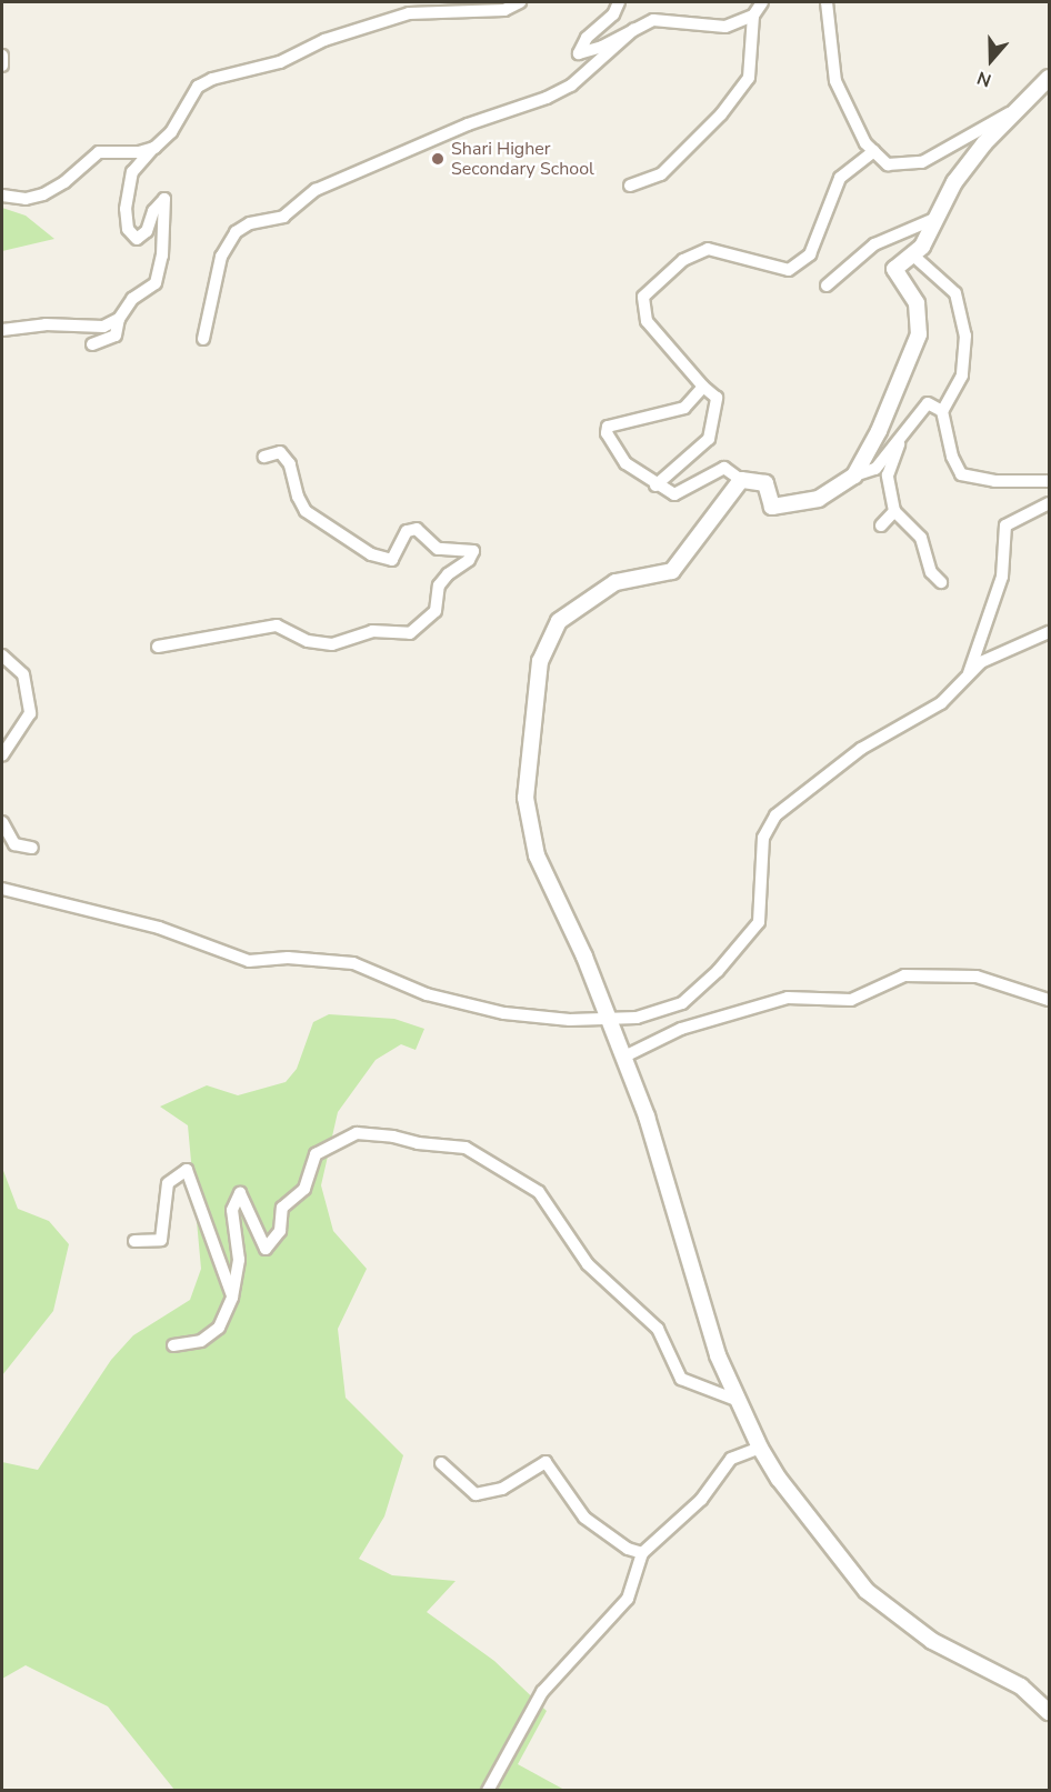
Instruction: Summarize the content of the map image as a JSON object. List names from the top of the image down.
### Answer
{
  "places": ["Shari Higher Secondary School"],
  "north": "bottom"
}
